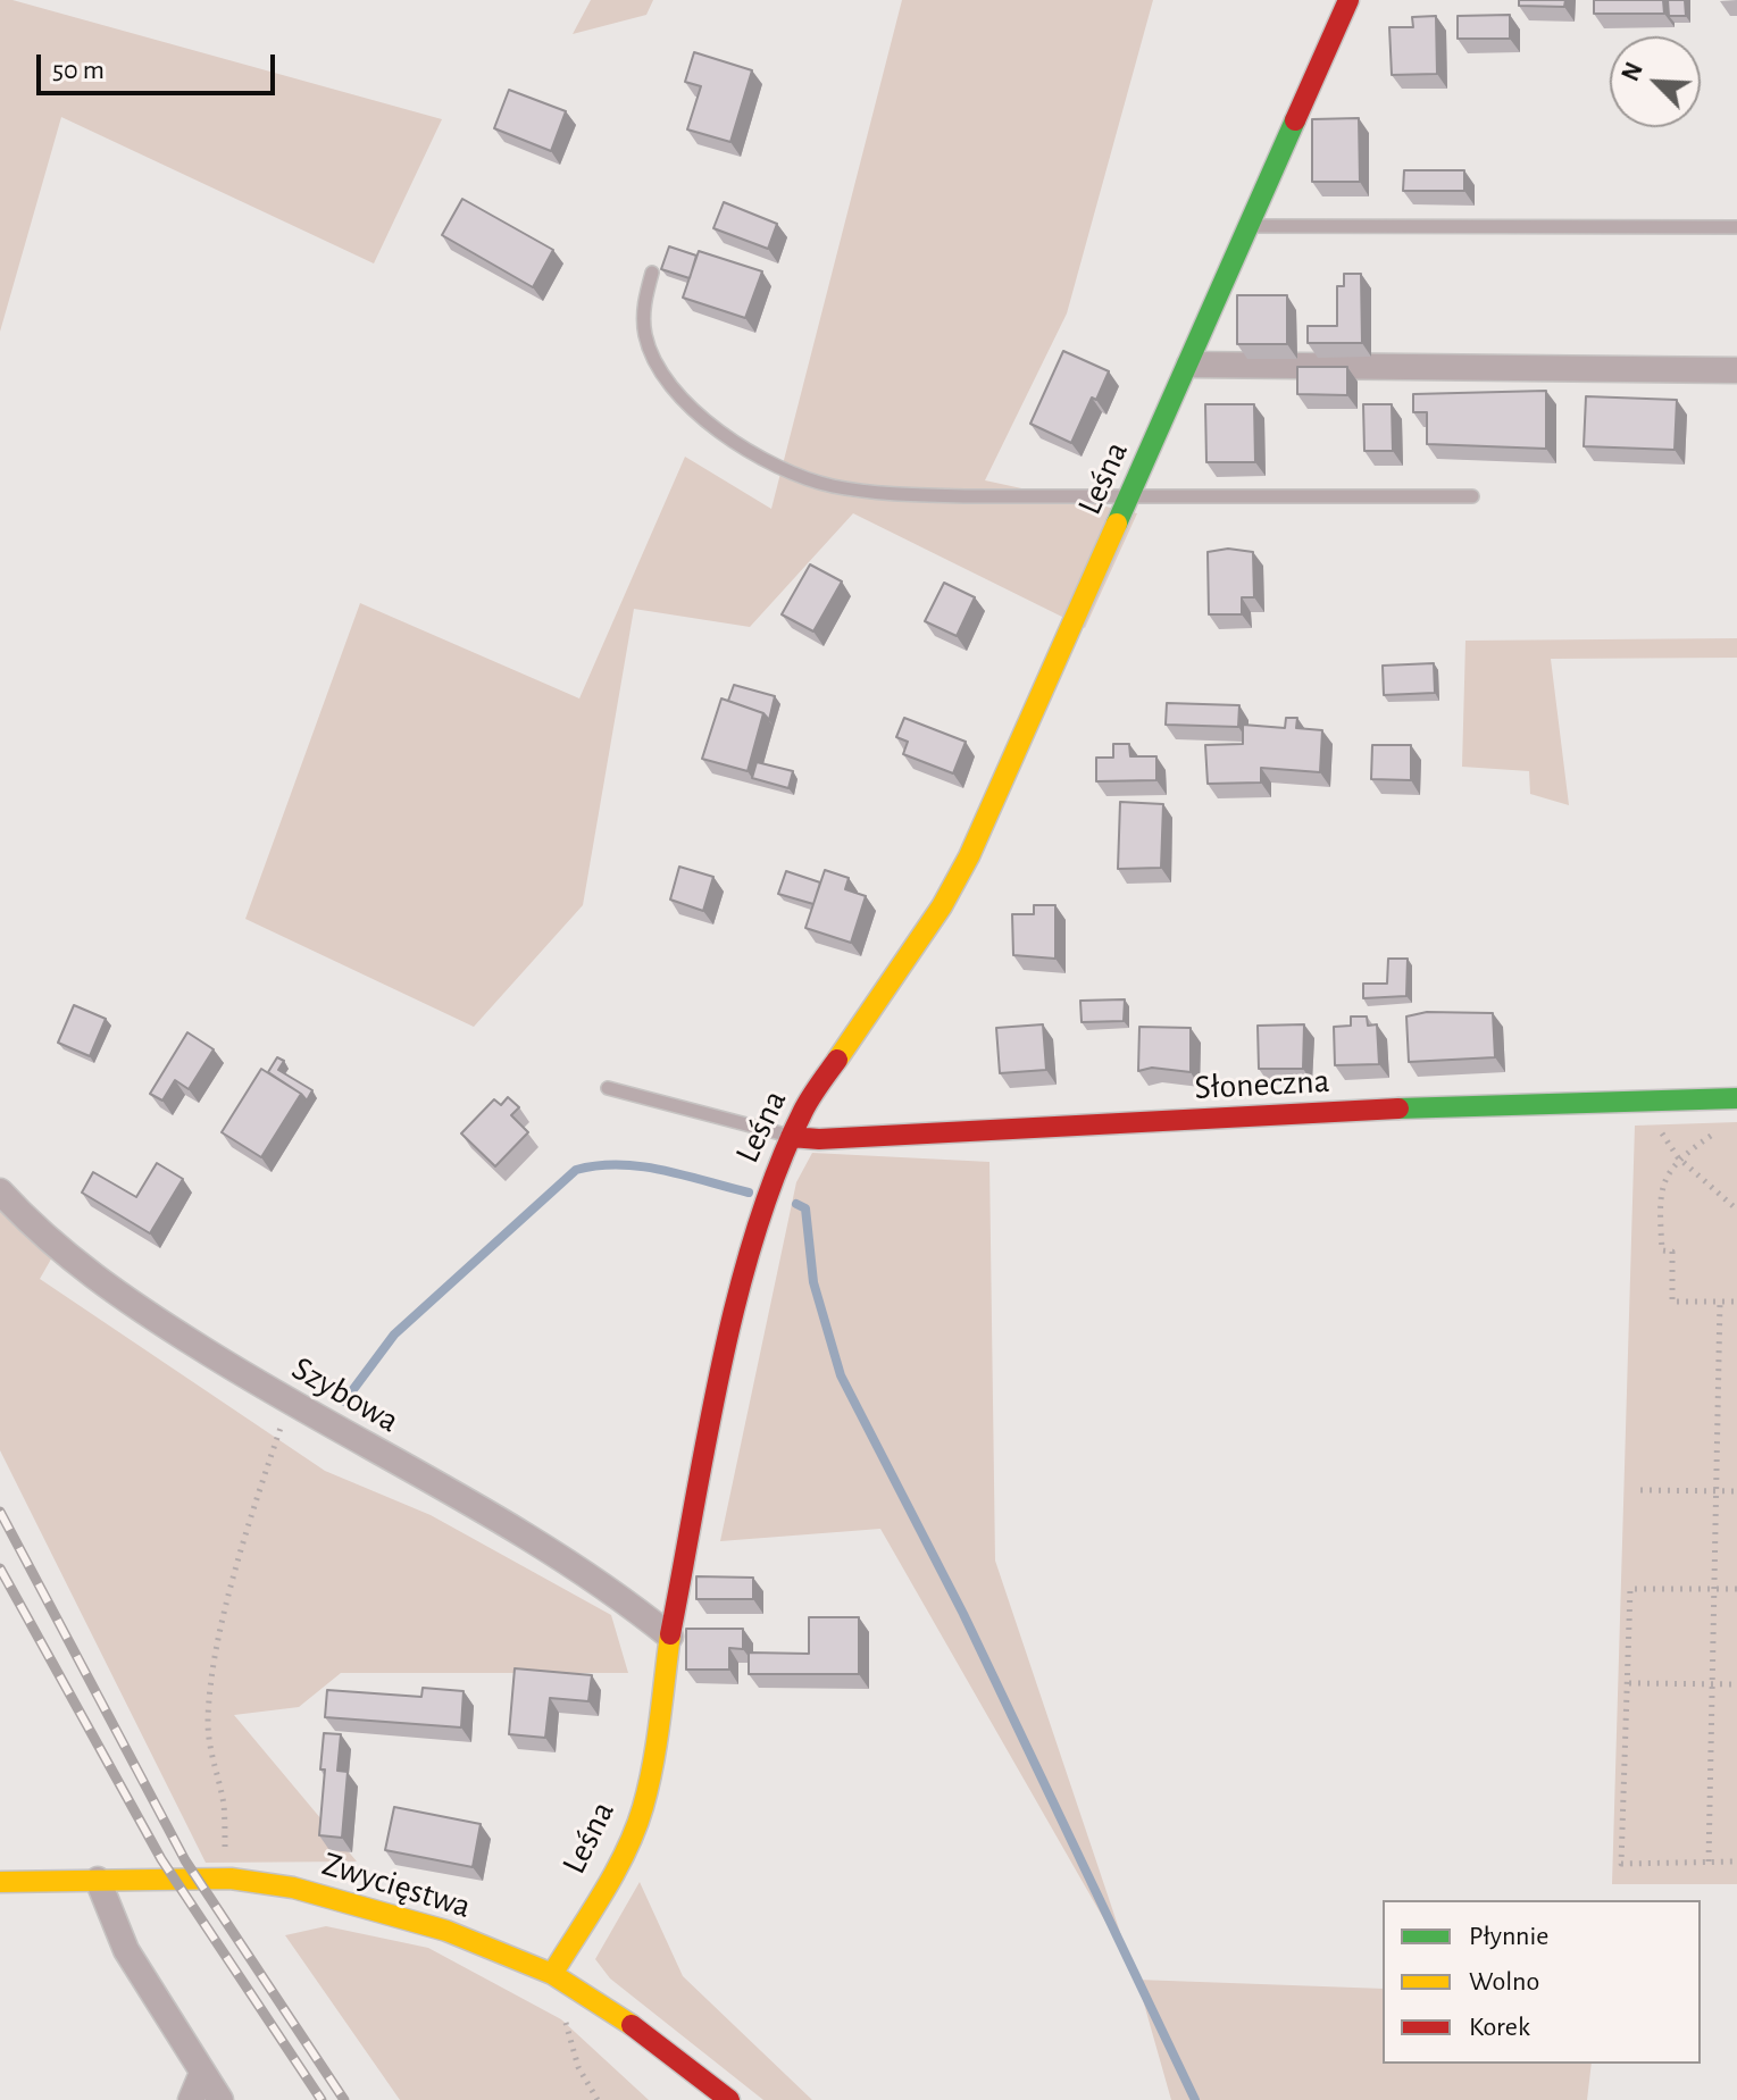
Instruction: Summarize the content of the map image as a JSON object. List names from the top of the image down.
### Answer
{
  "streets": {
    "street": [
      "Leśna",
      "Słoneczna",
      "Szybowa",
      "Zwycięstwa"
    ]
  },
  "crossings": [
    ["Leśna", "Słoneczna"],
    ["Leśna", "Szybowa"],
    ["Leśna", "Zwycięstwa"]
  ],
  "legend": ["Płynnie", "Wolno", "Korek"],
  "scale_bar": "50 m",
  "north": "top left"
}
